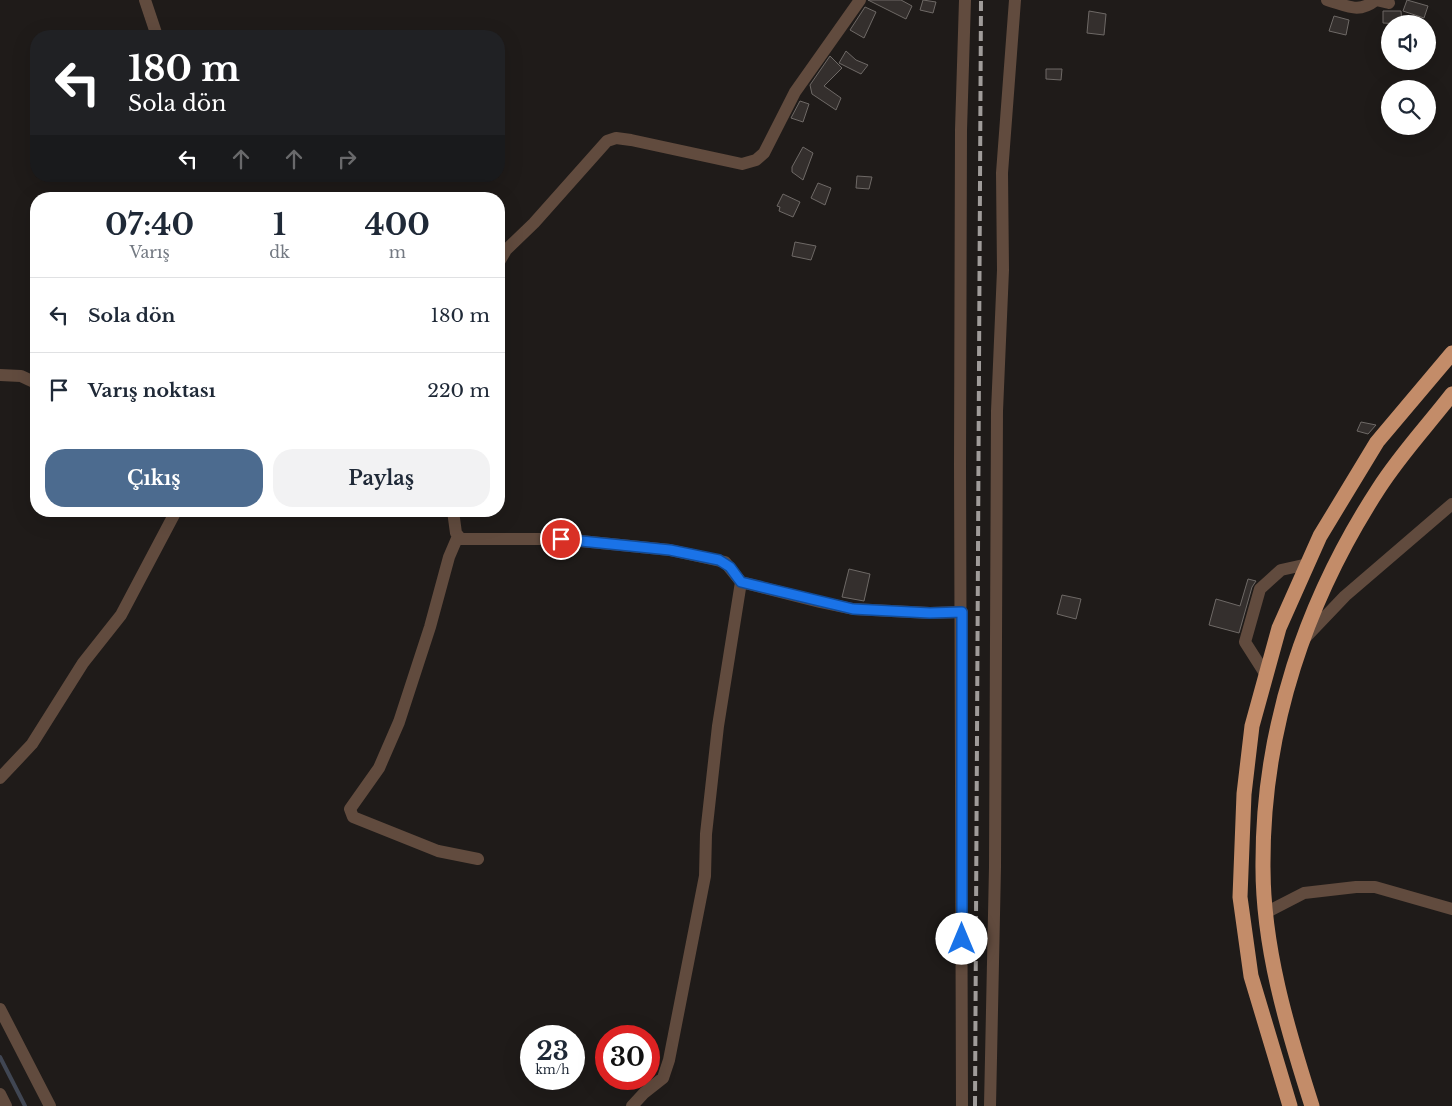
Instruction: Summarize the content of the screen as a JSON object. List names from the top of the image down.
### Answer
{
  "page": {
    "turn": ["180 m", "Sola dön"],
    "eta": [
      "07:40",
      "Varış",
      "1",
      "dk",
      "400",
      "m"
    ],
    "list": [
      {
        "name": "Sola dön",
        "value": "180 m"
      },
      {
        "name": "Varış noktası",
        "value": "220 m"
      }
    ],
    "buttons": ["Çıkış", "Paylaş"],
    "speed": "23 km/h",
    "limit": "30"
  }
}
